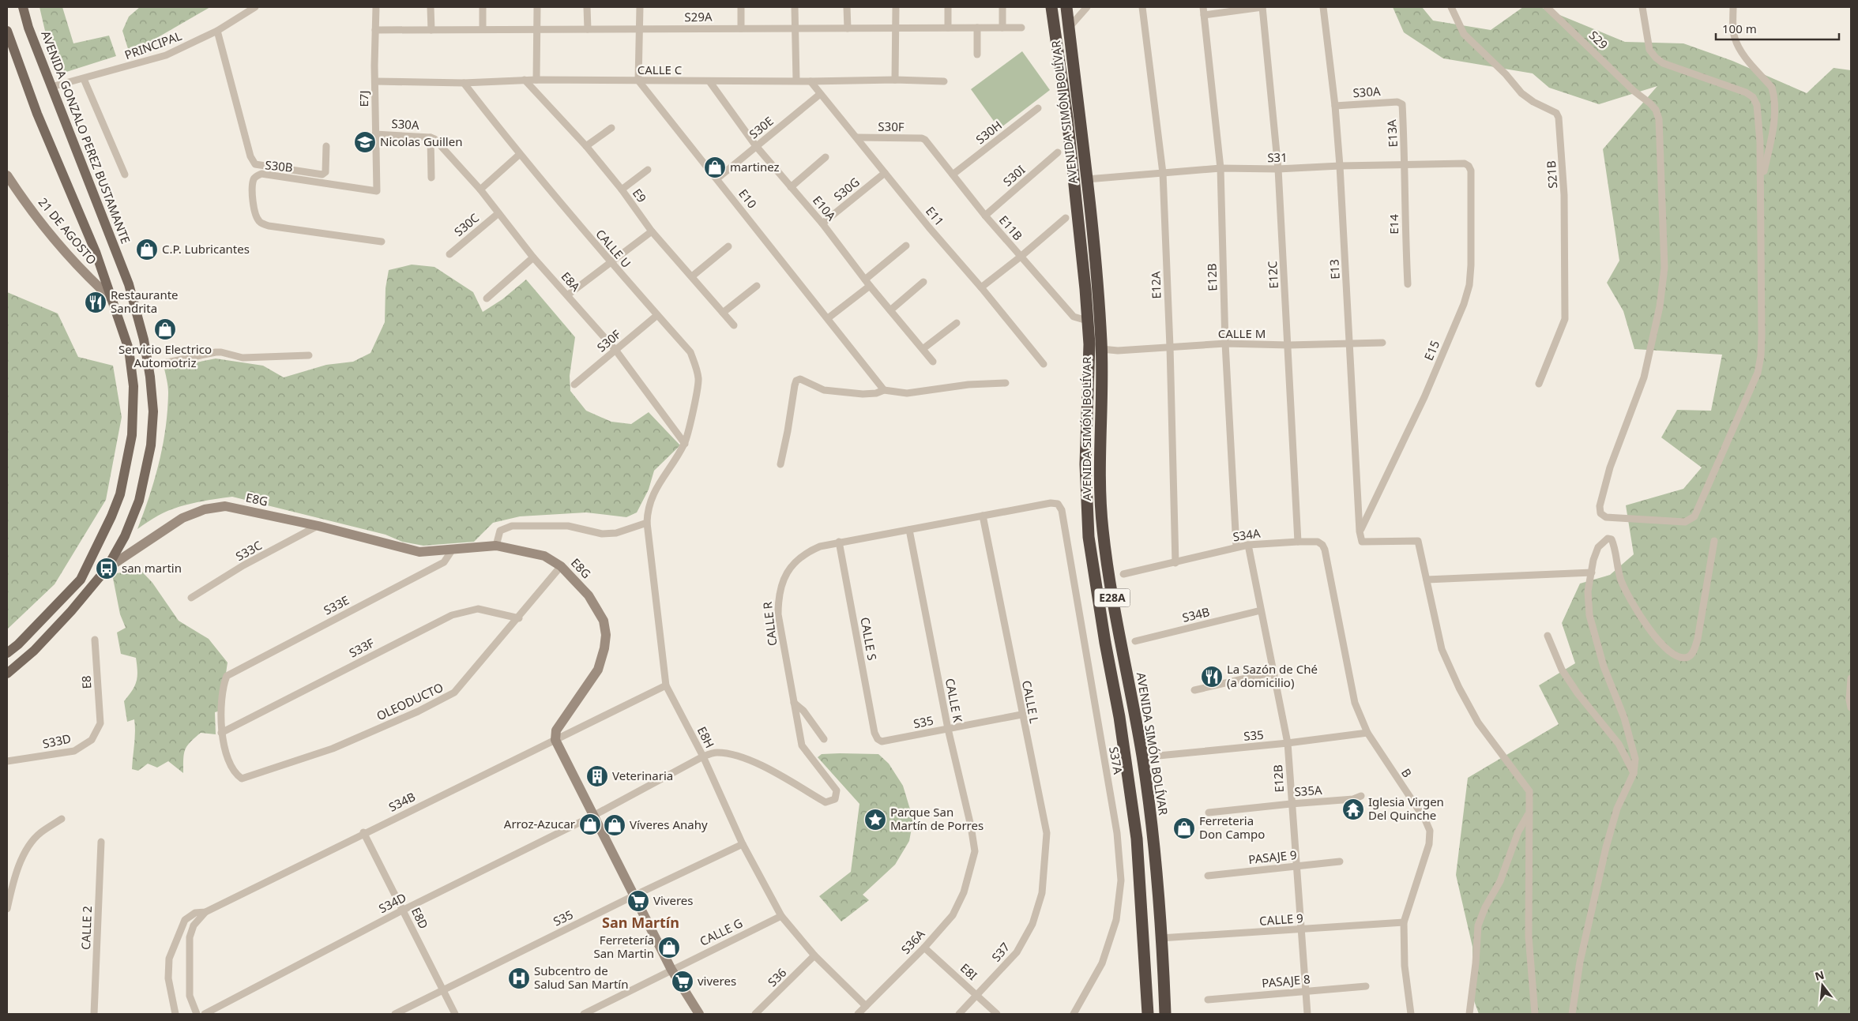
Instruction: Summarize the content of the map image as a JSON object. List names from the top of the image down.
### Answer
{
  "streets": {
    "highway": ["AVENIDA SIMÓN BOLÍVAR", "E28A"],
    "main road": ["AVENIDA GONZALO PEREZ BUSTAMANTE"],
    "street": [
      "S29A",
      "S29",
      "PRINCIPAL",
      "CALLE C",
      "S30A",
      "E7J",
      "S30F",
      "S30E",
      "S30H",
      "E13A",
      "S31",
      "S30B",
      "S21B",
      "S30I",
      "S30G",
      "E9",
      "E10",
      "E10A",
      "E11",
      "E14",
      "S30C",
      "E11B",
      "21 DE AGOSTO",
      "CALLE U",
      "E13",
      "E12C",
      "E12B",
      "E8A",
      "E12A",
      "CALLE M",
      "E15",
      "E8G",
      "S34A",
      "S33C",
      "S33E",
      "S34B",
      "CALLE R",
      "CALLE S",
      "S33F",
      "E8",
      "CALLE K",
      "OLEODUCTO",
      "CALLE L",
      "S35",
      "E8H",
      "S33D",
      "S37A",
      "B",
      "S35A",
      "PASAJE 9",
      "S34D",
      "E8D",
      "CALLE 9",
      "CALLE 2",
      "CALLE G",
      "S36A",
      "S37",
      "E8I",
      "S36",
      "PASAJE 8"
    ]
  },
  "crossings": [
    ["S29A", "E7J"],
    ["PRINCIPAL", "AVENIDA GONZALO PEREZ BUSTAMANTE"],
    ["CALLE C", "E7J"],
    ["CALLE C", "E9"],
    ["CALLE C", "E10"],
    ["CALLE C", "E10A"],
    ["CALLE C", "E11"],
    ["CALLE C", "CALLE U"],
    ["S30A", "E7J"],
    ["S30A", "E13A"],
    ["S30A", "E13"],
    ["S30A", "E8A"],
    ["E7J", "S30B"],
    ["AVENIDA SIMÓN BOLÍVAR", "S31"],
    ["AVENIDA SIMÓN BOLÍVAR", "E11B"],
    ["AVENIDA SIMÓN BOLÍVAR", "CALLE M"],
    ["AVENIDA SIMÓN BOLÍVAR", "S35"],
    ["AVENIDA SIMÓN BOLÍVAR", "CALLE 9"],
    ["S30F", "E11"],
    ["S30F", "E11B"],
    ["S30F", "CALLE U"],
    ["S30F", "E8A"],
    ["S30E", "E10"],
    ["S30E", "E10A"],
    ["S30E", "E11"],
    ["S30H", "E11B"],
    ["E13A", "S31"],
    ["E13A", "E14"],
    ["AVENIDA GONZALO PEREZ BUSTAMANTE", "E8G"],
    ["S31", "E14"],
    ["S31", "E13"],
    ["S31", "E12C"],
    ["S31", "E12B"],
    ["S31", "E12A"],
    ["S31", "E15"],
    ["S30I", "E11B"],
    ["S30G", "E10A"],
    ["S30G", "E11"],
    ["S30C", "E8A"],
    ["CALLE U", "E8A"],
    ["CALLE U", "E8H"],
    ["E13", "CALLE M"],
    ["E13", "E15"],
    ["E12C", "CALLE M"],
    ["E12C", "S34A"],
    ["E12B", "CALLE M"],
    ["E12B", "S34A"],
    ["E12B", "S34B"],
    ["E12B", "S35"],
    ["E12B", "S35A"],
    ["E12B", "PASAJE 9"],
    ["E12B", "CALLE 9"],
    ["E12B", "PASAJE 8"],
    ["E8A", "E8H"],
    ["E12A", "CALLE M"],
    ["E12A", "S34A"],
    ["E8G", "S33C"],
    ["E8G", "S33E"],
    ["E8G", "S34B"],
    ["E8G", "OLEODUCTO"],
    ["S34A", "B"],
    ["S33E", "S33F"],
    ["S33E", "OLEODUCTO"],
    ["S34B", "E8H"],
    ["S34B", "E8D"],
    ["CALLE R", "CALLE S"],
    ["CALLE R", "CALLE K"],
    ["CALLE R", "CALLE L"],
    ["CALLE R", "E8H"],
    ["CALLE R", "S37A"],
    ["CALLE R", "S34D"],
    ["CALLE S", "S35"],
    ["S33F", "OLEODUCTO"],
    ["E8", "S33D"],
    ["CALLE K", "S35"],
    ["CALLE K", "S36A"],
    ["CALLE L", "S35"],
    ["CALLE L", "S37"],
    ["S35", "E8H"],
    ["S35", "B"],
    ["S35", "E8D"],
    ["E8H", "S34D"],
    ["E8H", "CALLE G"],
    ["E8H", "S36A"],
    ["E8H", "S36"],
    ["B", "CALLE 9"],
    ["S34D", "E8D"],
    ["S36A", "E8I"],
    ["S37", "E8I"]
  ],
  "districts": ["San Martín"],
  "places": {
    "school or university": ["Nicolas Guillen"],
    "shop": [
      "martinez",
      "C.P. Lubricantes",
      "Servicio Electrico Automotriz",
      "Arroz-Azucar",
      "Víveres Anahy",
      "Ferreteria Don Campo",
      "Ferretería San Martin"
    ],
    "restaurant": ["Restaurante Sandrita", "La Sazón de Ché (a domicilio)"],
    "bus stop": ["san martin"],
    "building": ["Veterinaria"],
    "temple": ["Iglesia Virgen Del Quinche"],
    "place": ["Parque San Martín de Porres"],
    "supermarket": ["Viveres", "viveres"],
    "hospital": ["Subcentro de Salud San Martín"]
  },
  "scale_bar": "100 m",
  "north": "top"
}
